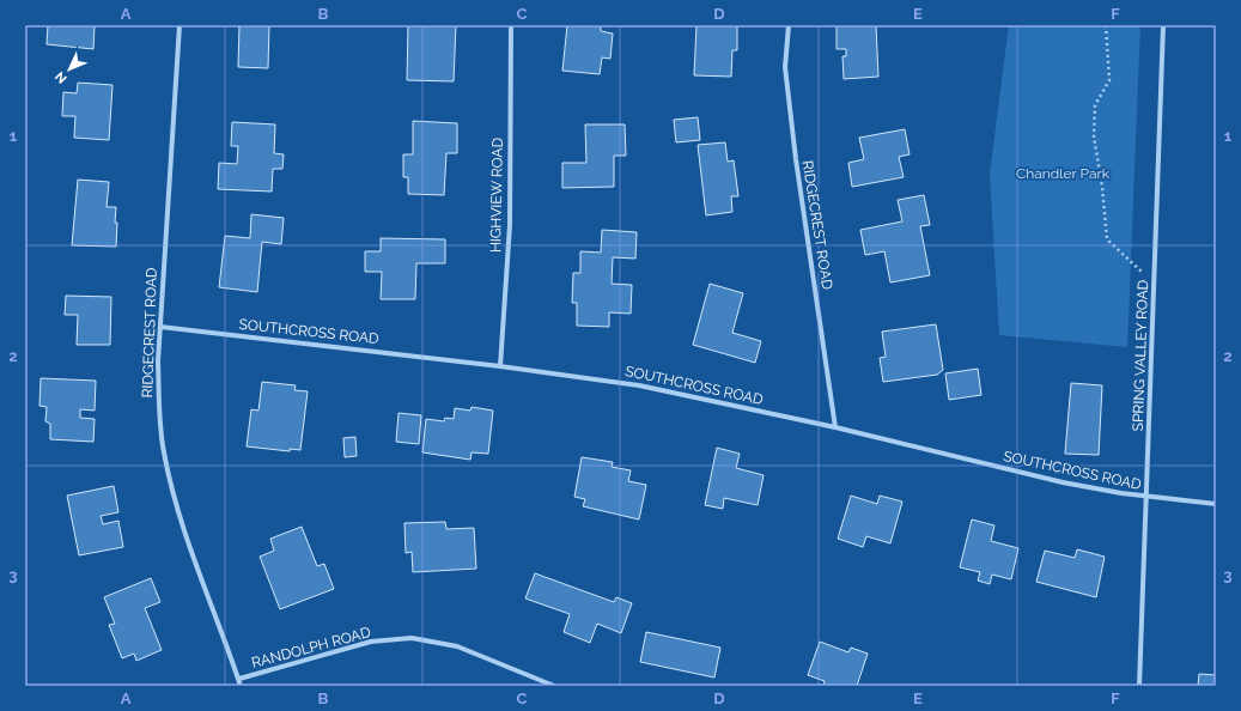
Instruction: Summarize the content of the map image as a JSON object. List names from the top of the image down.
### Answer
{
  "streets": {
    "street": [
      "HIGHVIEW ROAD",
      "RIDGECREST ROAD",
      "SOUTHCROSS ROAD",
      "SPRING VALLEY ROAD",
      "RANDOLPH ROAD"
    ]
  },
  "crossings": [
    ["HIGHVIEW ROAD", "SOUTHCROSS ROAD"],
    ["RIDGECREST ROAD", "SOUTHCROSS ROAD"],
    ["RIDGECREST ROAD", "RANDOLPH ROAD"],
    ["SOUTHCROSS ROAD", "SPRING VALLEY ROAD"]
  ],
  "parks": ["Chandler Park"],
  "north": "bottom left",
  "grid": {
    "columns": [
      "A",
      "B",
      "C",
      "D",
      "E",
      "F"
    ],
    "rows": ["1", "2", "3"]
  }
}
